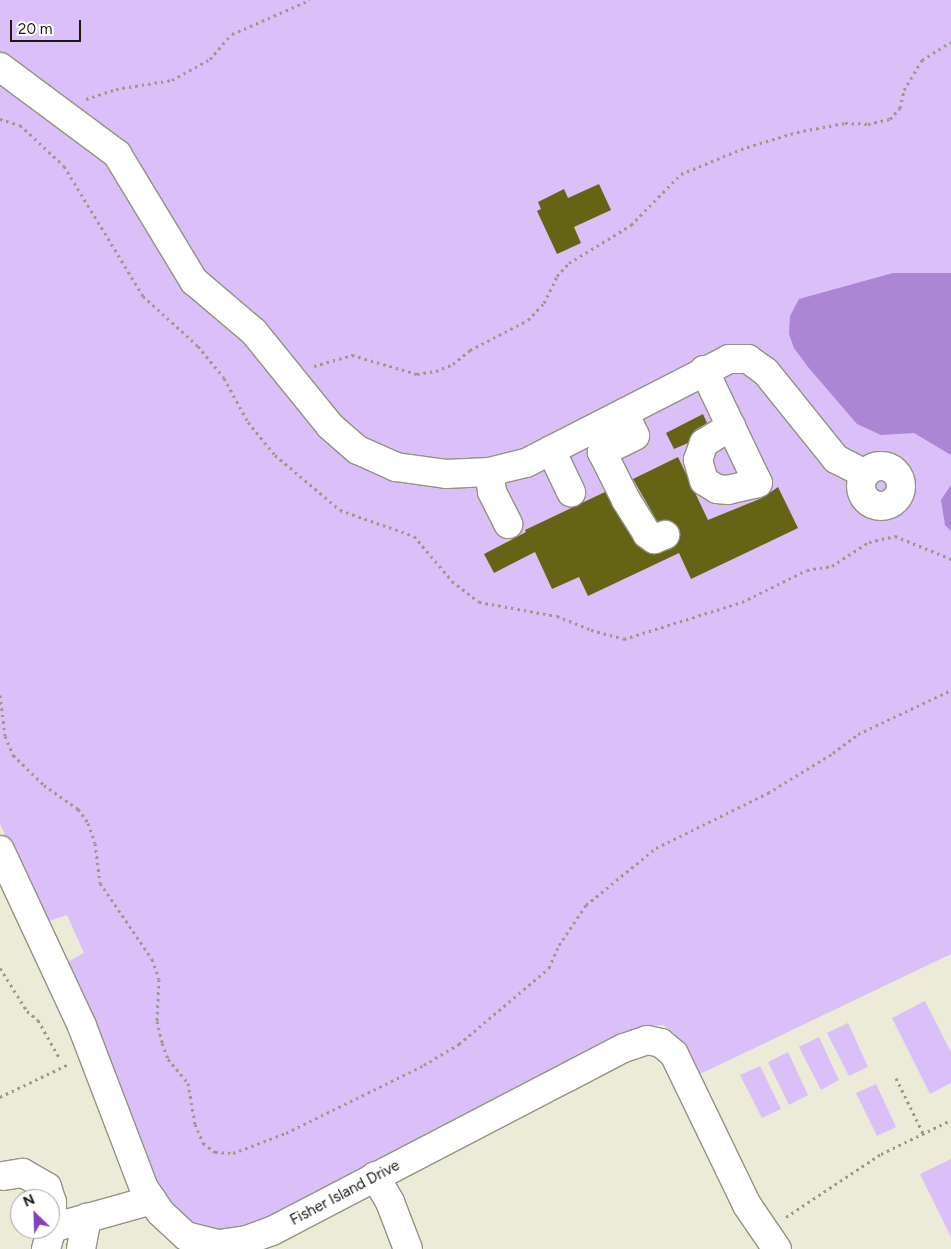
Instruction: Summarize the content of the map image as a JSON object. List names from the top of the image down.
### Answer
{
  "streets": {
    "street": ["Fisher Island Drive"]
  },
  "scale_bar": "20 m",
  "north": "top left"
}
